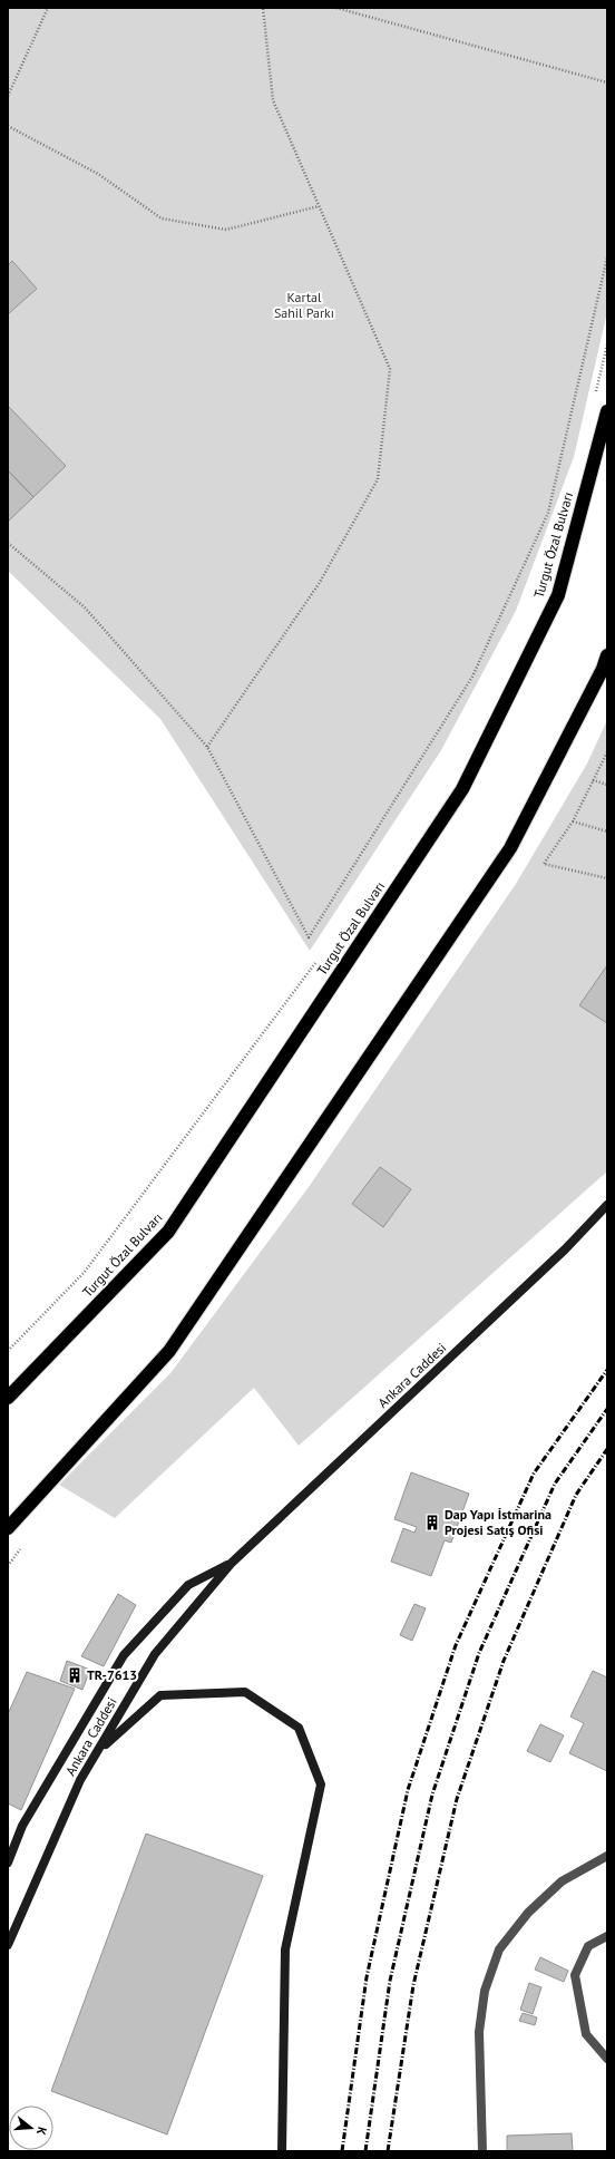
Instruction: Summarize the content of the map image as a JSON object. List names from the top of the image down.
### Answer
{
  "streets": {
    "highway": ["Turgut Özal Bulvarı"],
    "main road": ["Ankara Caddesi"]
  },
  "parks": ["Kartal Sahil Parkı"],
  "places": {
    "building": ["Dap Yapı İstmarina Projesi Satış Ofisi", "TR-7613"]
  },
  "north": "right"
}
